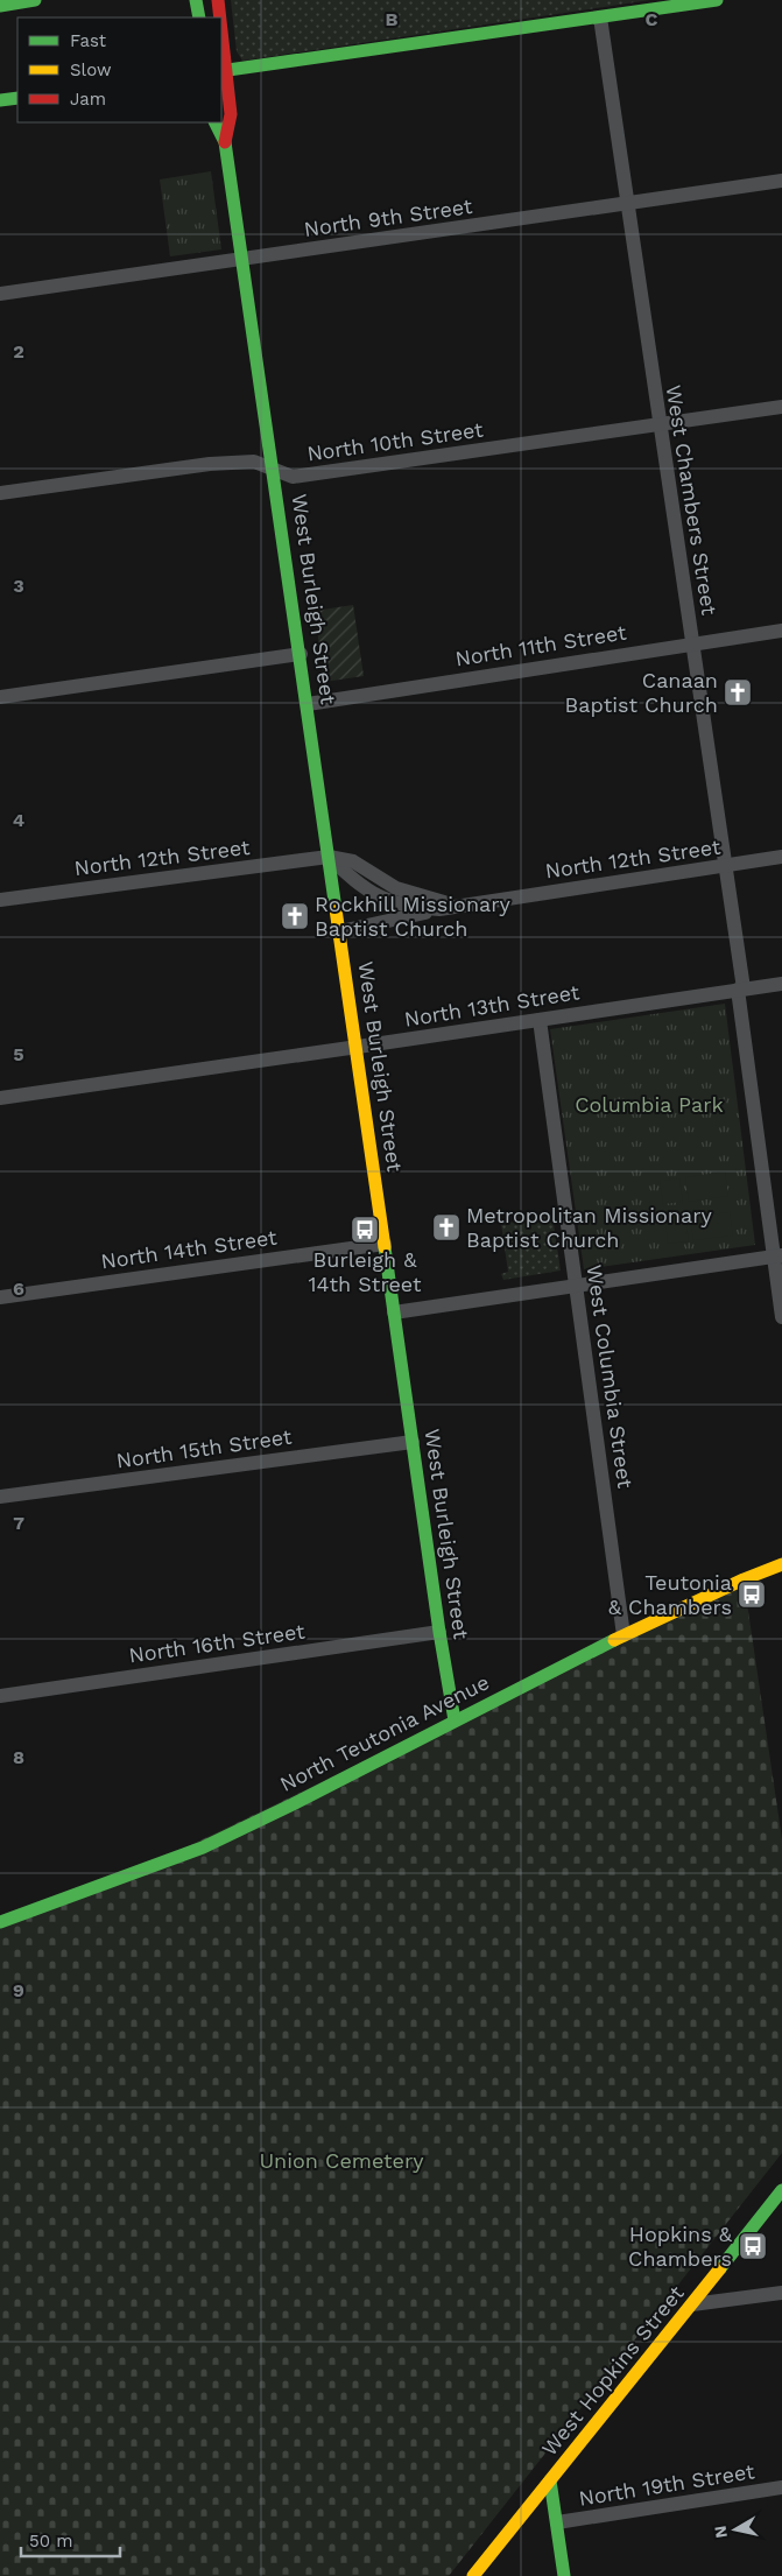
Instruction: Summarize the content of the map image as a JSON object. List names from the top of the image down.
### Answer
{
  "streets": {
    "main road": ["West Burleigh Street", "North Teutonia Avenue", "West Hopkins Street"],
    "street": [
      "North 9th Street",
      "North 10th Street",
      "West Chambers Street",
      "North 11th Street",
      "North 12th Street",
      "North 13th Street",
      "North 14th Street",
      "West Columbia Street",
      "North 15th Street",
      "North 16th Street",
      "North 19th Street"
    ]
  },
  "crossings": [
    ["North 9th Street", "West Chambers Street"],
    ["North 9th Street", "West Burleigh Street"],
    ["North 10th Street", "West Chambers Street"],
    ["North 10th Street", "West Burleigh Street"],
    ["West Chambers Street", "North 11th Street"],
    ["West Chambers Street", "North 12th Street"],
    ["West Chambers Street", "North 13th Street"],
    ["West Burleigh Street", "North 11th Street"],
    ["West Burleigh Street", "North 12th Street"],
    ["West Burleigh Street", "North 13th Street"],
    ["West Burleigh Street", "North 14th Street"],
    ["West Burleigh Street", "North 15th Street"],
    ["West Burleigh Street", "North 16th Street"],
    ["West Burleigh Street", "North Teutonia Avenue"],
    ["North 13th Street", "West Columbia Street"],
    ["West Columbia Street", "North Teutonia Avenue"]
  ],
  "parks": ["Columbia Park", "Union Cemetery"],
  "places": {
    "church": ["Canaan Baptist Church", "Rockhill Missionary Baptist Church", "Metropolitan Missionary Baptist Church"],
    "bus stop": ["Burleigh & 14th Street", "Teutonia & Chambers", "Hopkins & Chambers"]
  },
  "legend": ["Fast", "Slow", "Jam"],
  "scale_bar": "50 m",
  "north": "left",
  "grid": {
    "columns": ["B", "C"],
    "rows": [
      "2",
      "3",
      "4",
      "5",
      "6",
      "7",
      "8",
      "9"
    ]
  }
}
